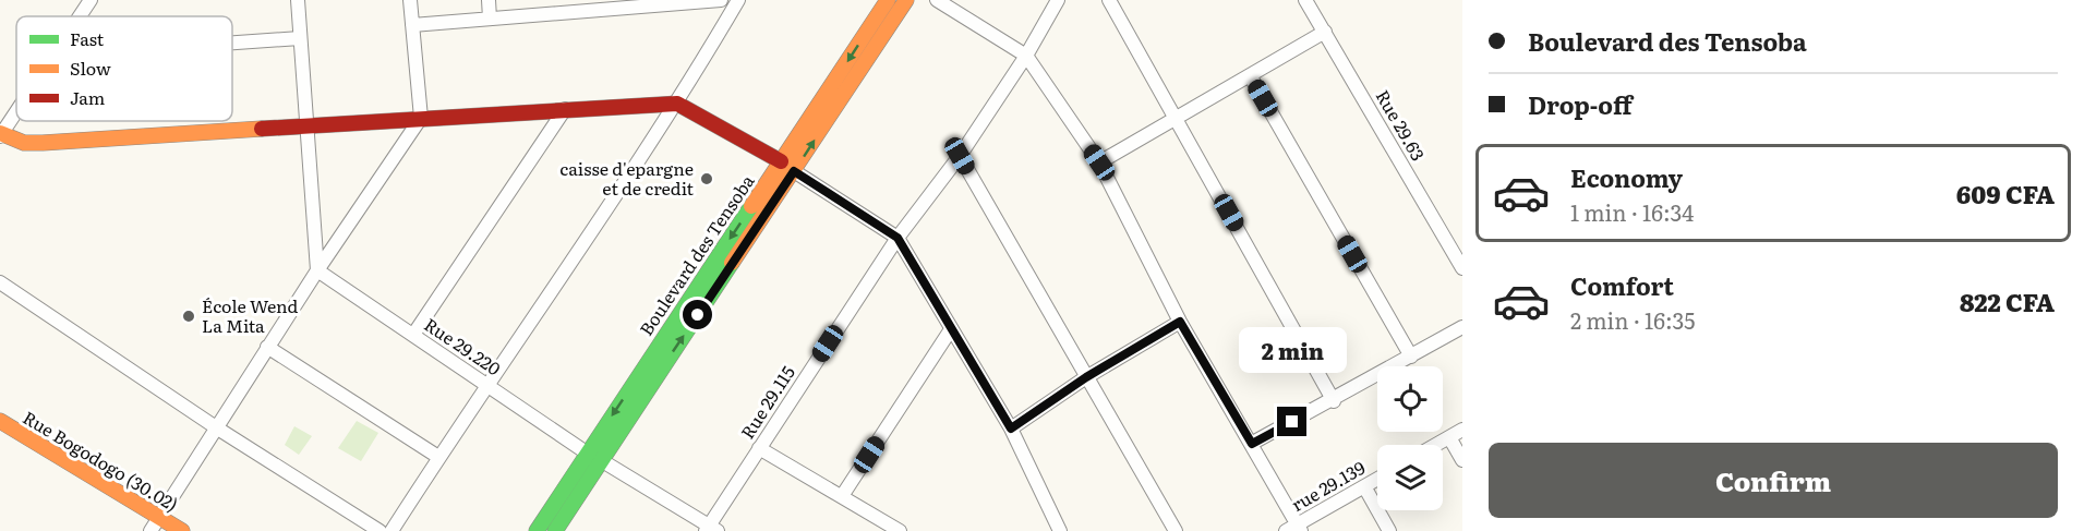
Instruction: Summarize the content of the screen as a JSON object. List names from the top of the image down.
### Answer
{
  "streets": {
    "main road": ["Boulevard des Tensoba", "Rue Bogodogo (30.02)"],
    "street": [
      "Rue 29.63",
      "Rue 29.220",
      "Rue 29.115",
      "rue 29.139"
    ]
  },
  "crossings": [
    ["Boulevard des Tensoba", "Rue 29.220"],
    ["Rue 29.220", "Rue 29.115"]
  ],
  "places": ["caisse d'epargne et de credit", "École Wend La Mita"],
  "legend": ["Fast", "Slow", "Jam"],
  "page": {
    "banner": ["Boulevard des Tensoba", "Drop-off"],
    "list": [
      {
        "name": "Economy",
        "note": "1 min · 16:34",
        "value": "609 CFA"
      },
      {
        "name": "Comfort",
        "note": "2 min · 16:35",
        "value": "822 CFA"
      }
    ],
    "bubble": "2 min",
    "buttons": "Confirm"
  }
}
